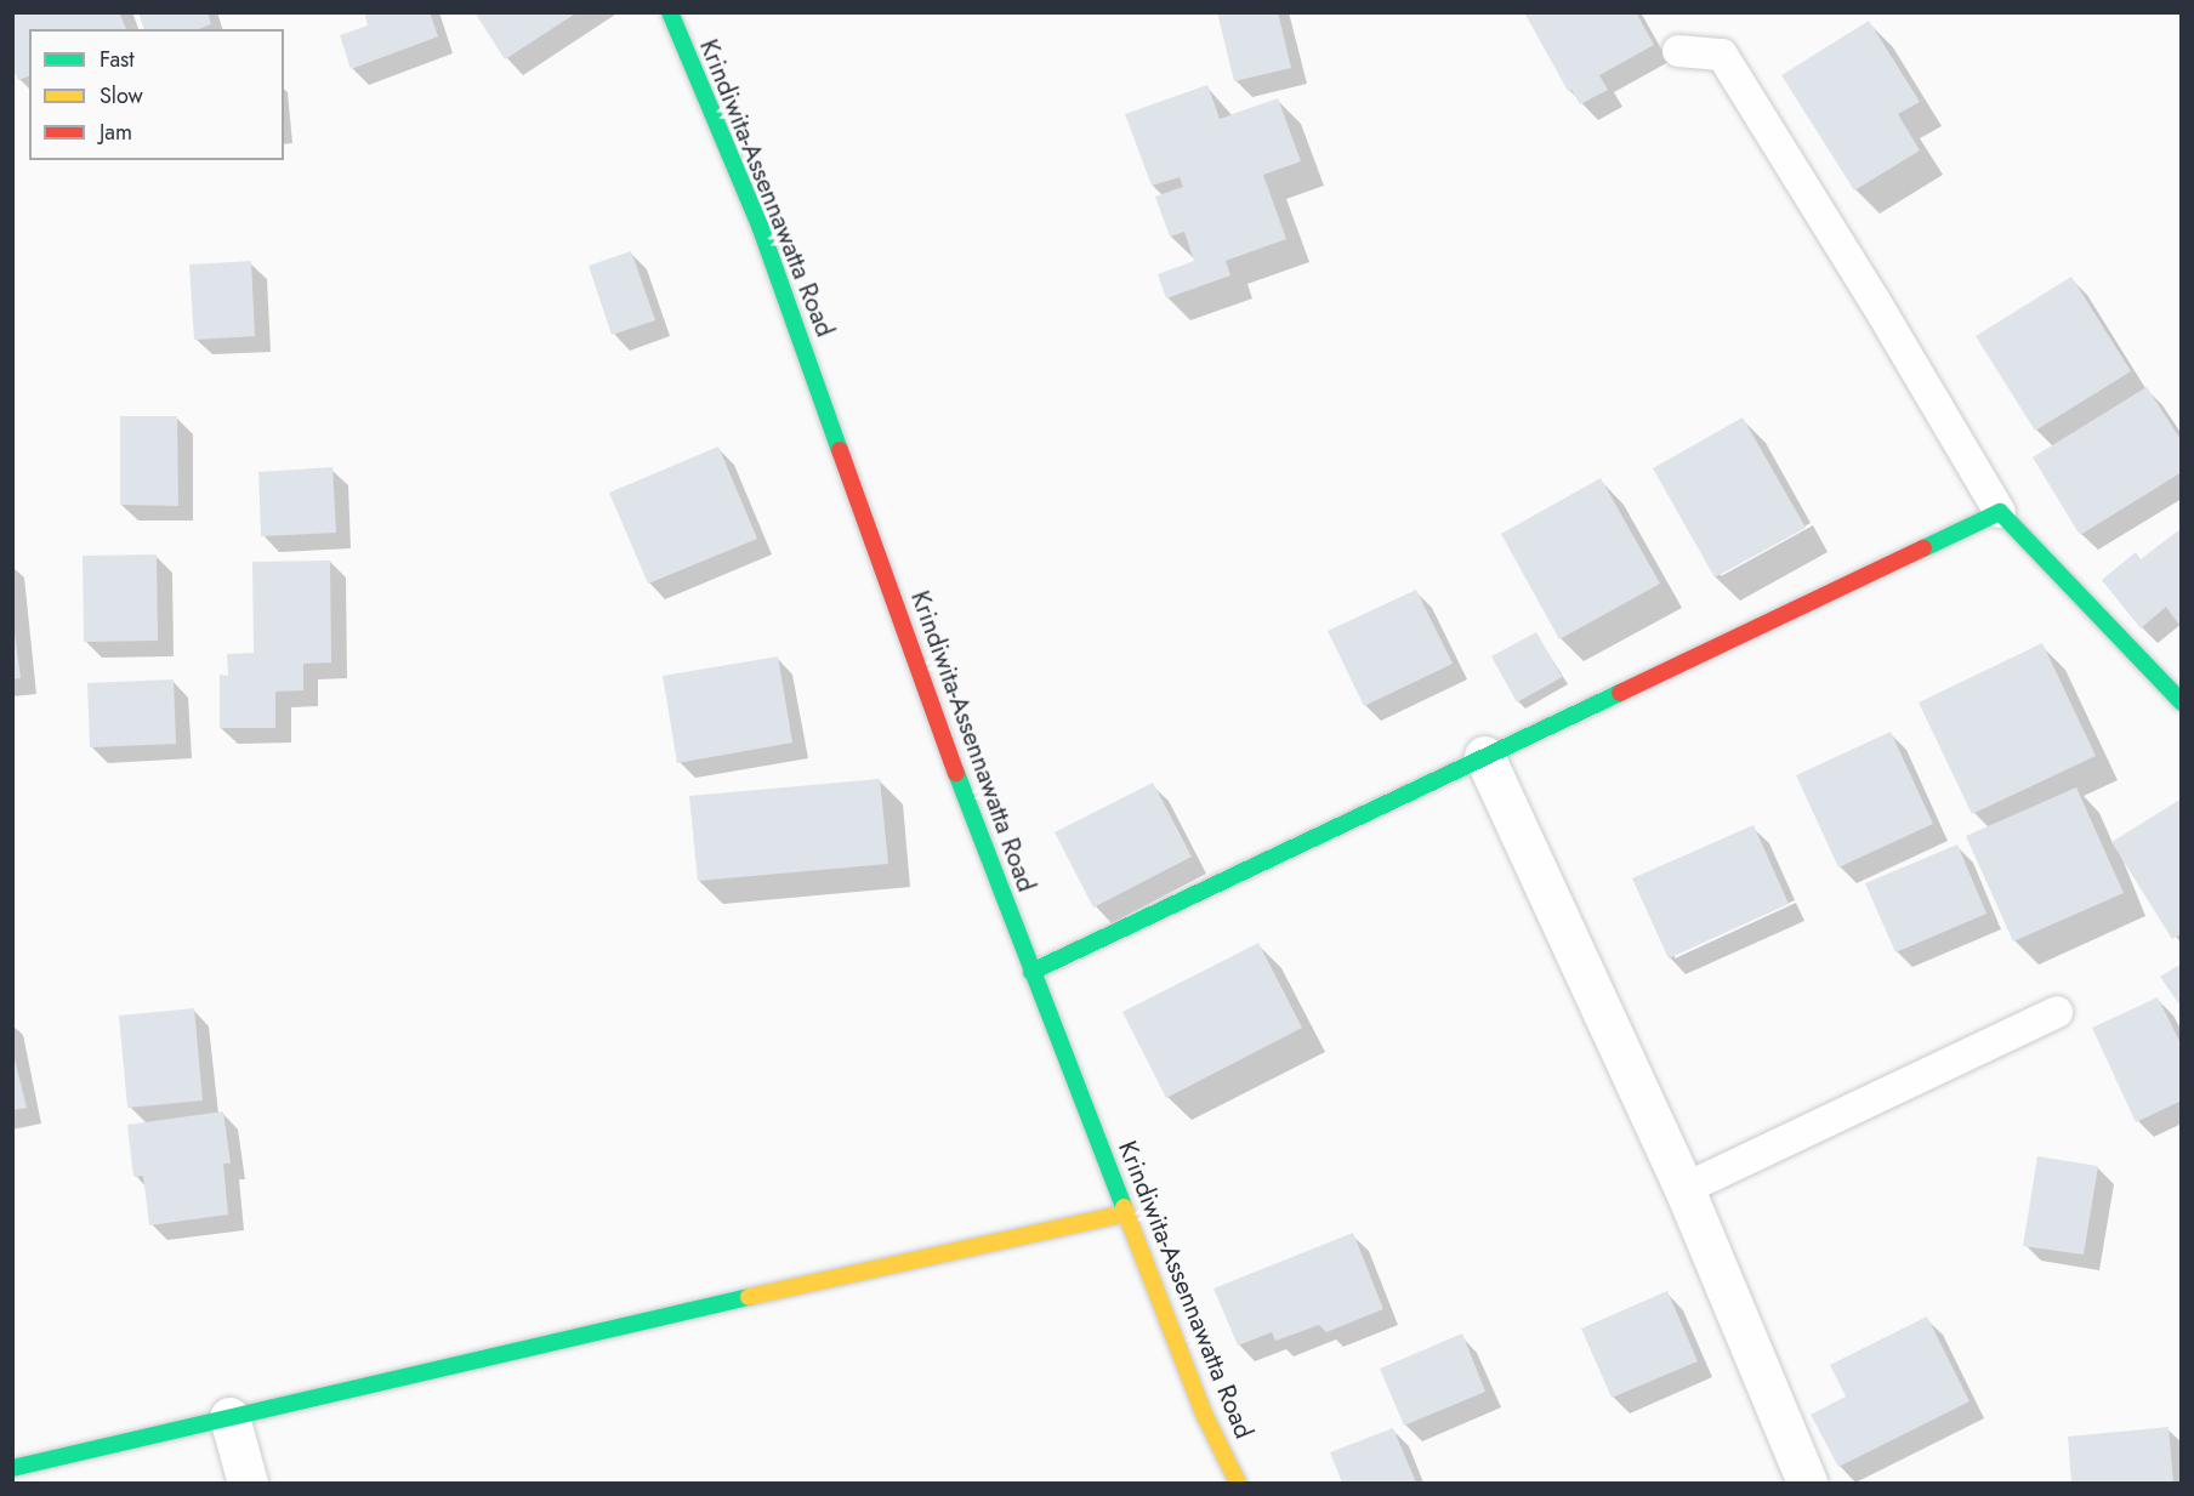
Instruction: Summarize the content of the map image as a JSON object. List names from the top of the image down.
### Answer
{
  "streets": {
    "street": ["Krindiwita-Assennawatta Road"]
  },
  "legend": ["Fast", "Slow", "Jam"]
}
